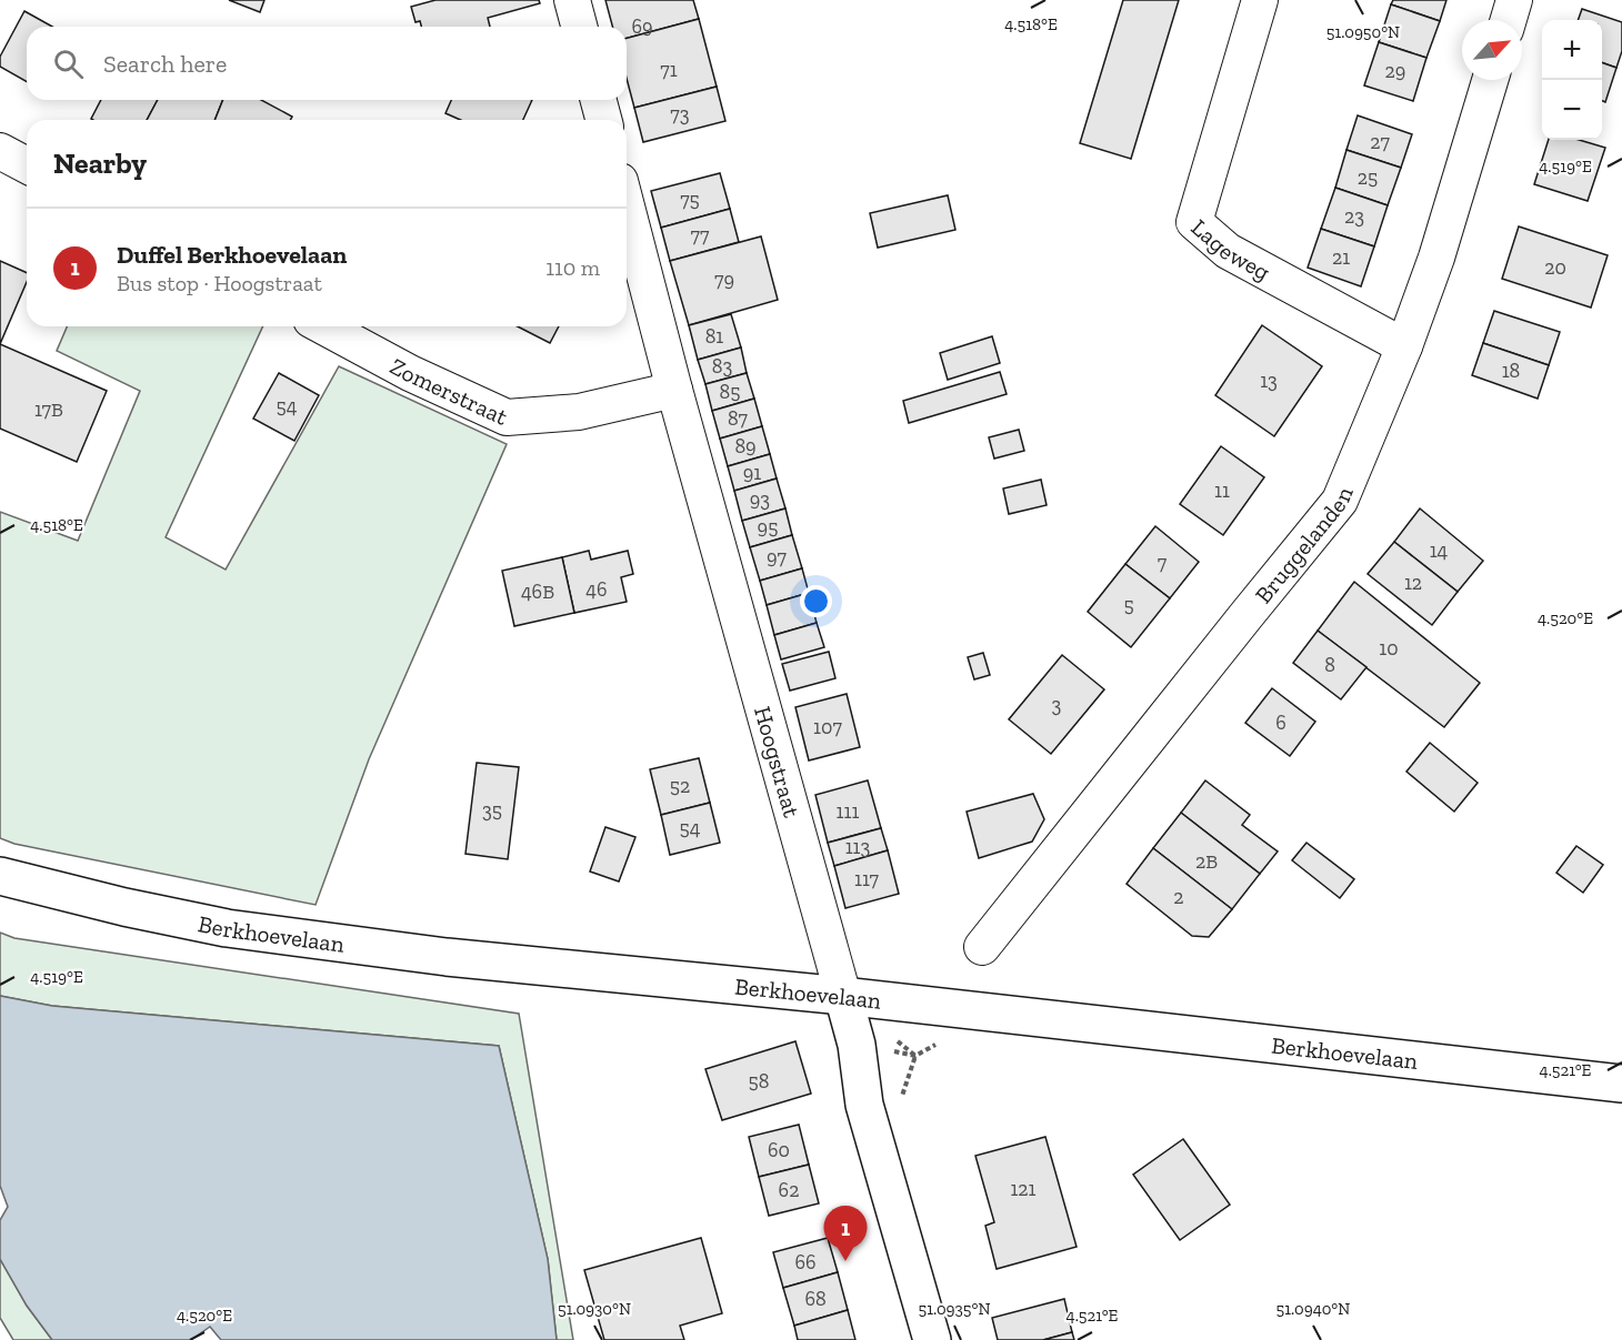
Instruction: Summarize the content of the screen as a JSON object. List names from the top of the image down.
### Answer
{
  "streets": {
    "main road": ["Hoogstraat", "Berkhoevelaan"],
    "street": ["Lageweg", "Zomerstraat", "Bruggelanden"]
  },
  "crossings": [
    ["Lageweg", "Bruggelanden"],
    ["Zomerstraat", "Hoogstraat"],
    ["Hoogstraat", "Berkhoevelaan"]
  ],
  "house_numbers": [
    "69",
    "71",
    "29",
    "73",
    "27",
    "25",
    "75",
    "23",
    "77",
    "21",
    "20",
    "79",
    "81",
    "83",
    "18",
    "13",
    "85",
    "54",
    "17B",
    "87",
    "89",
    "91",
    "11",
    "93",
    "95",
    "14",
    "97",
    "7",
    "12",
    "46",
    "46B",
    "5",
    "10",
    "8",
    "3",
    "6",
    "107",
    "52",
    "35",
    "111",
    "54",
    "113",
    "2B",
    "117",
    "2",
    "58",
    "60",
    "121",
    "62",
    "66",
    "68"
  ],
  "north": "top right",
  "page": {
    "map_buttons": ["+", "−"],
    "search": "Search here",
    "heading": "Nearby",
    "list": [
      {
        "mark": "1",
        "name": "Duffel Berkhoevelaan",
        "note": "Bus stop · Hoogstraat",
        "value": "110 m"
      }
    ],
    "pins": "1"
  },
  "coordinates": [
    "4.518°E",
    "51.0950°N",
    "4.519°E",
    "4.520°E",
    "4.521°E",
    "51.0930°N",
    "51.0935°N",
    "51.0940°N"
  ]
}
